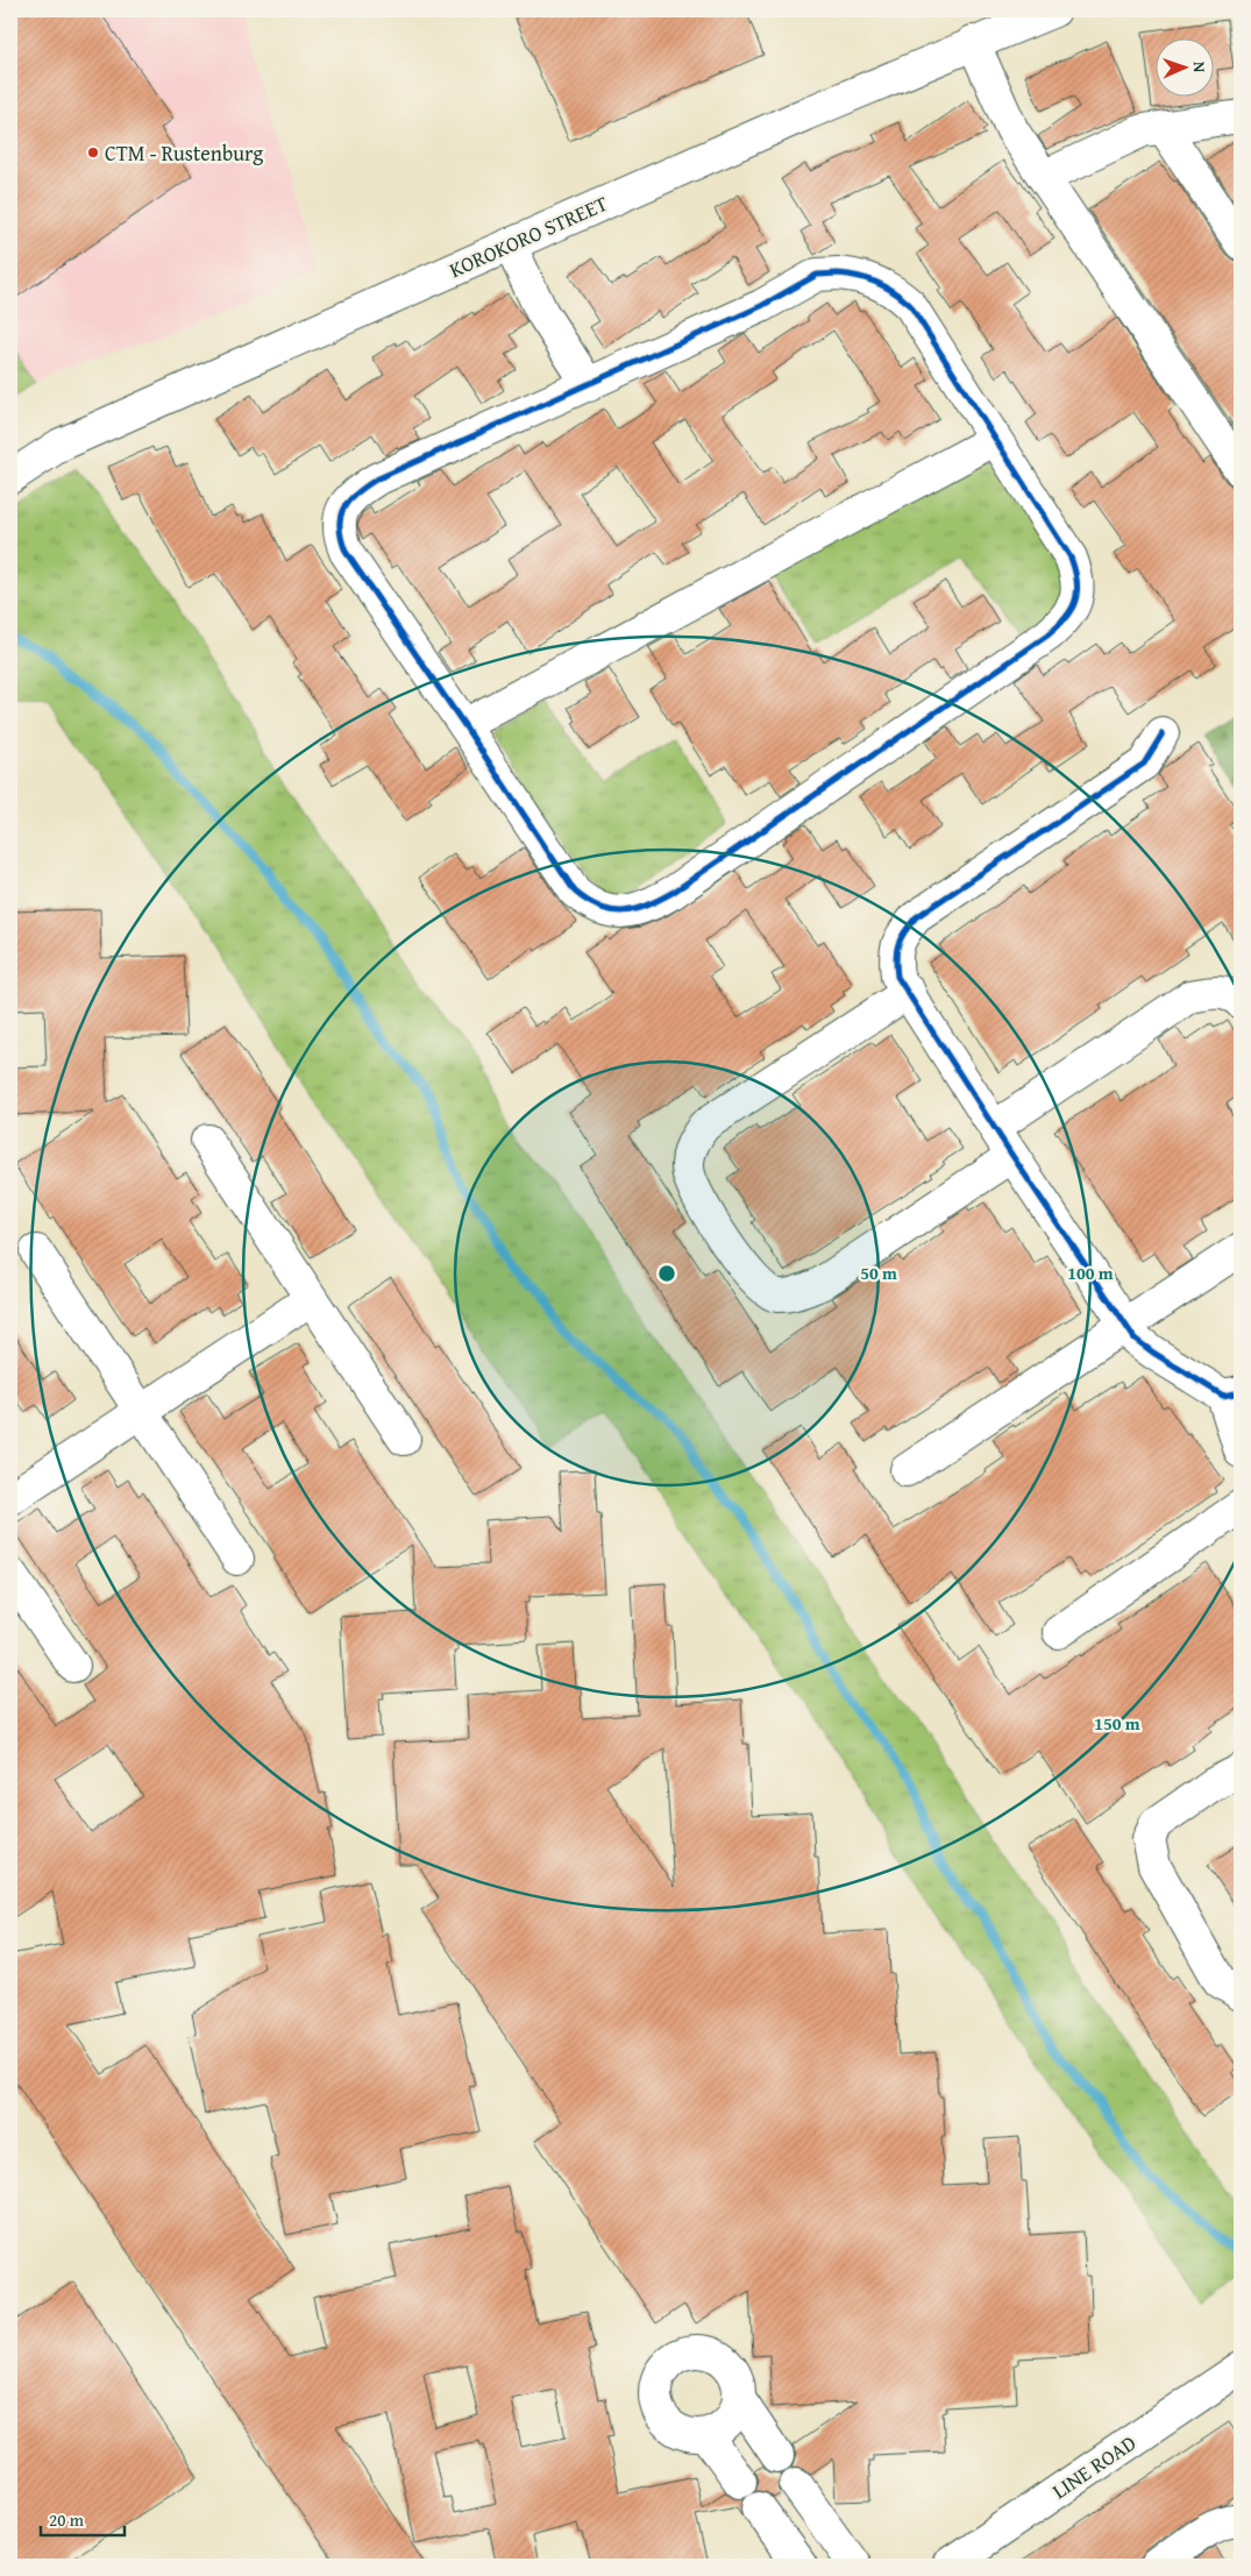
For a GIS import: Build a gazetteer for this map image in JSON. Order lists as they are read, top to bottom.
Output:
{
  "streets": {
    "street": ["KOROKORO STREET", "LINE ROAD"]
  },
  "places": ["CTM - Rustenburg"],
  "scale_bar": "20 m",
  "north": "right",
  "rings": ["50 m", "100 m", "150 m"]
}
